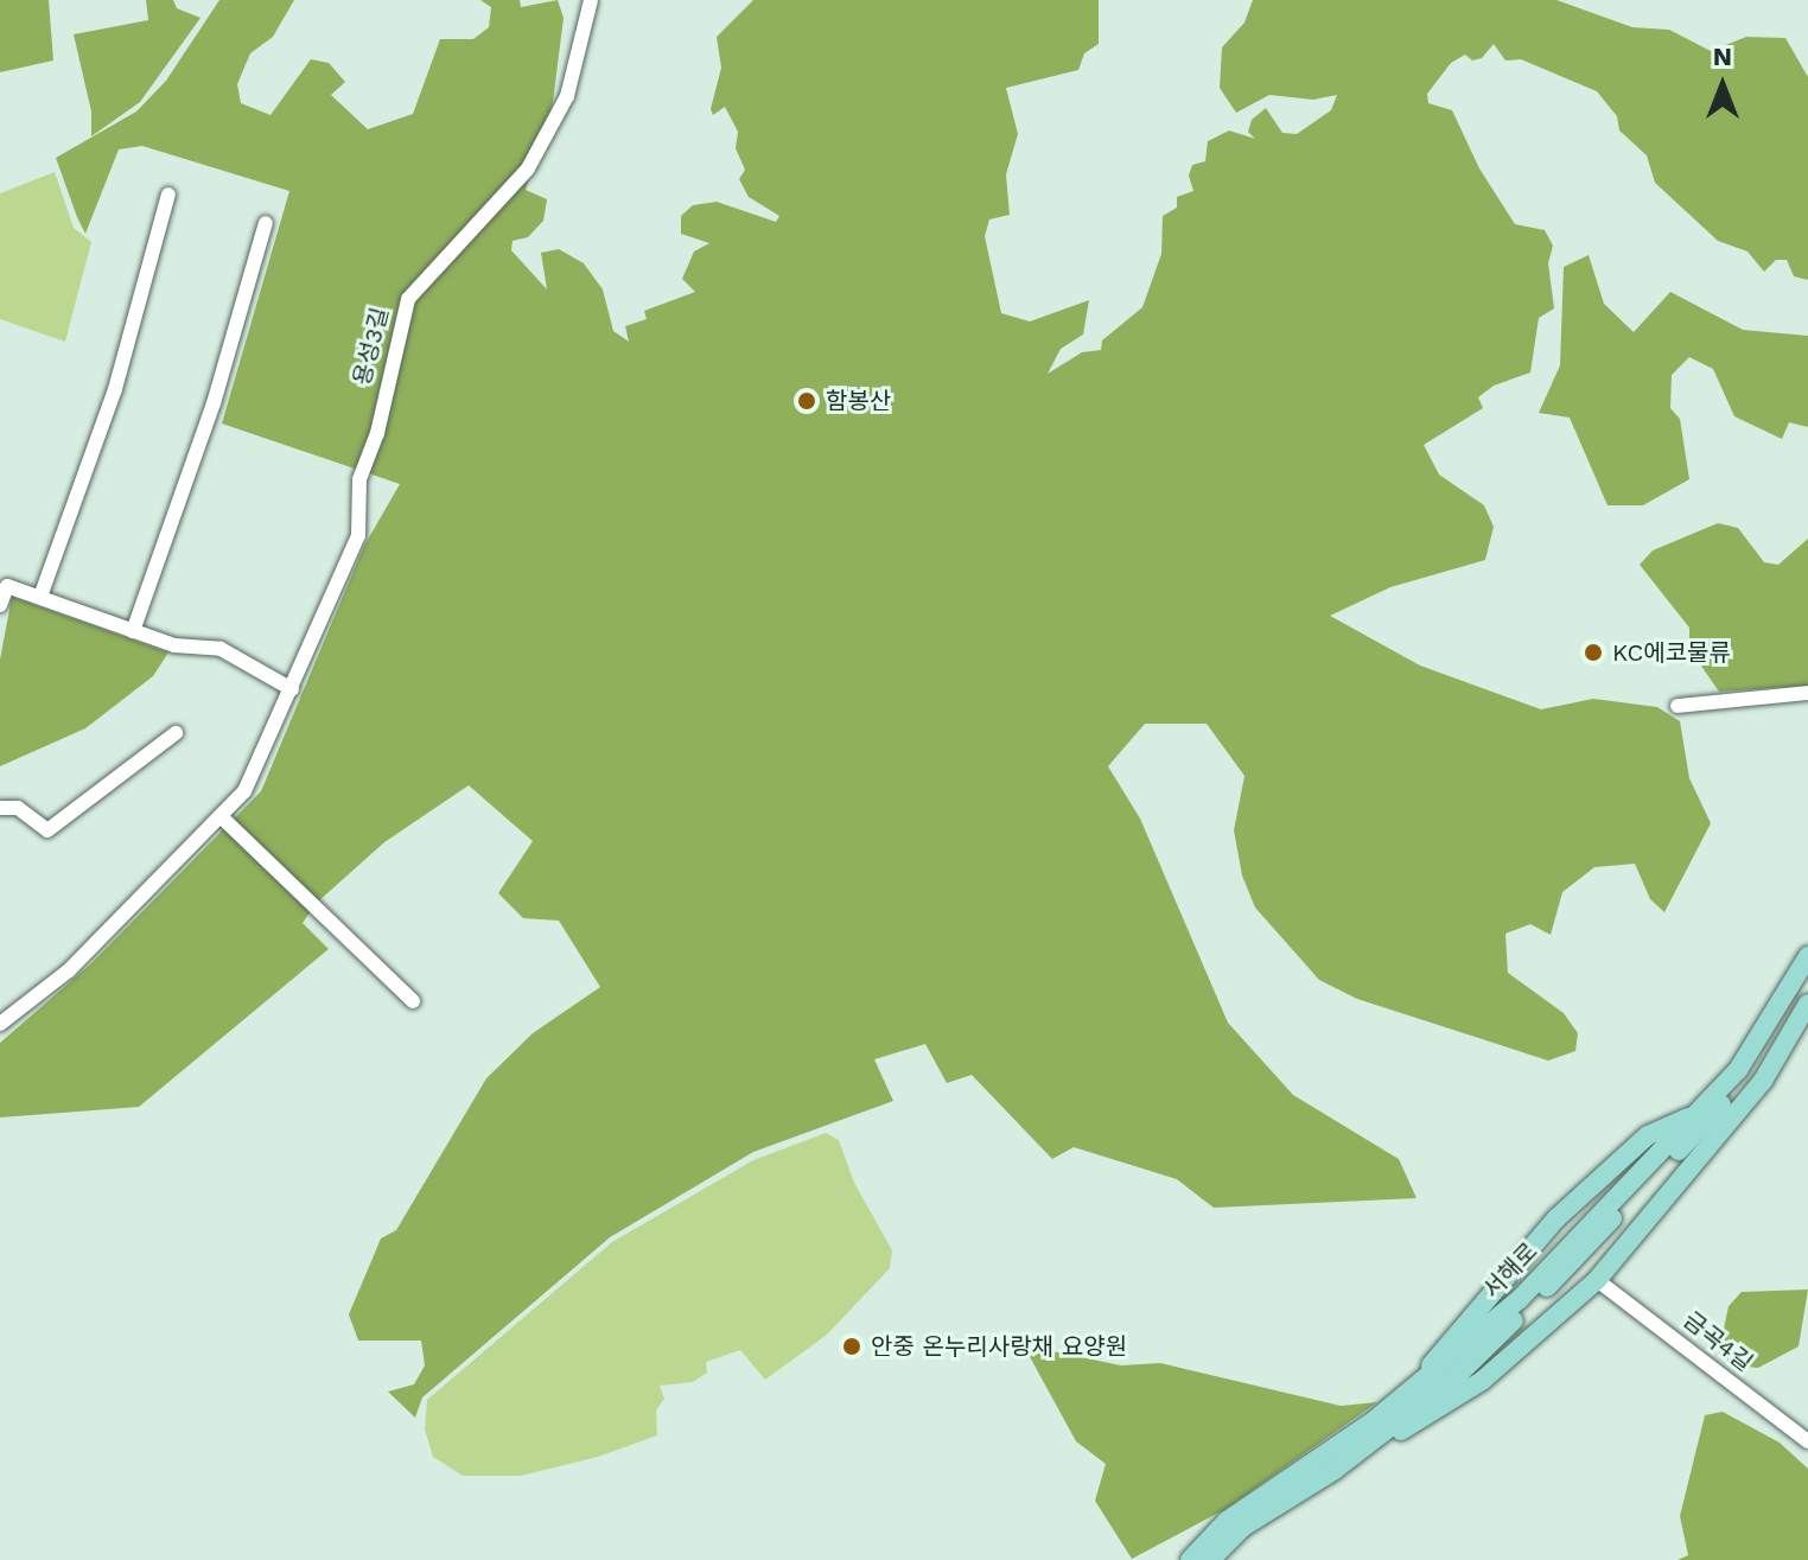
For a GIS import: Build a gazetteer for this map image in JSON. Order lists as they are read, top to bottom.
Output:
{
  "streets": {
    "main road": ["서해로"],
    "street": ["용성3길", "금곡4길"]
  },
  "places": ["함봉산", "KC에코물류", "안중 온누리사랑채 요양원"],
  "north": "top"
}
